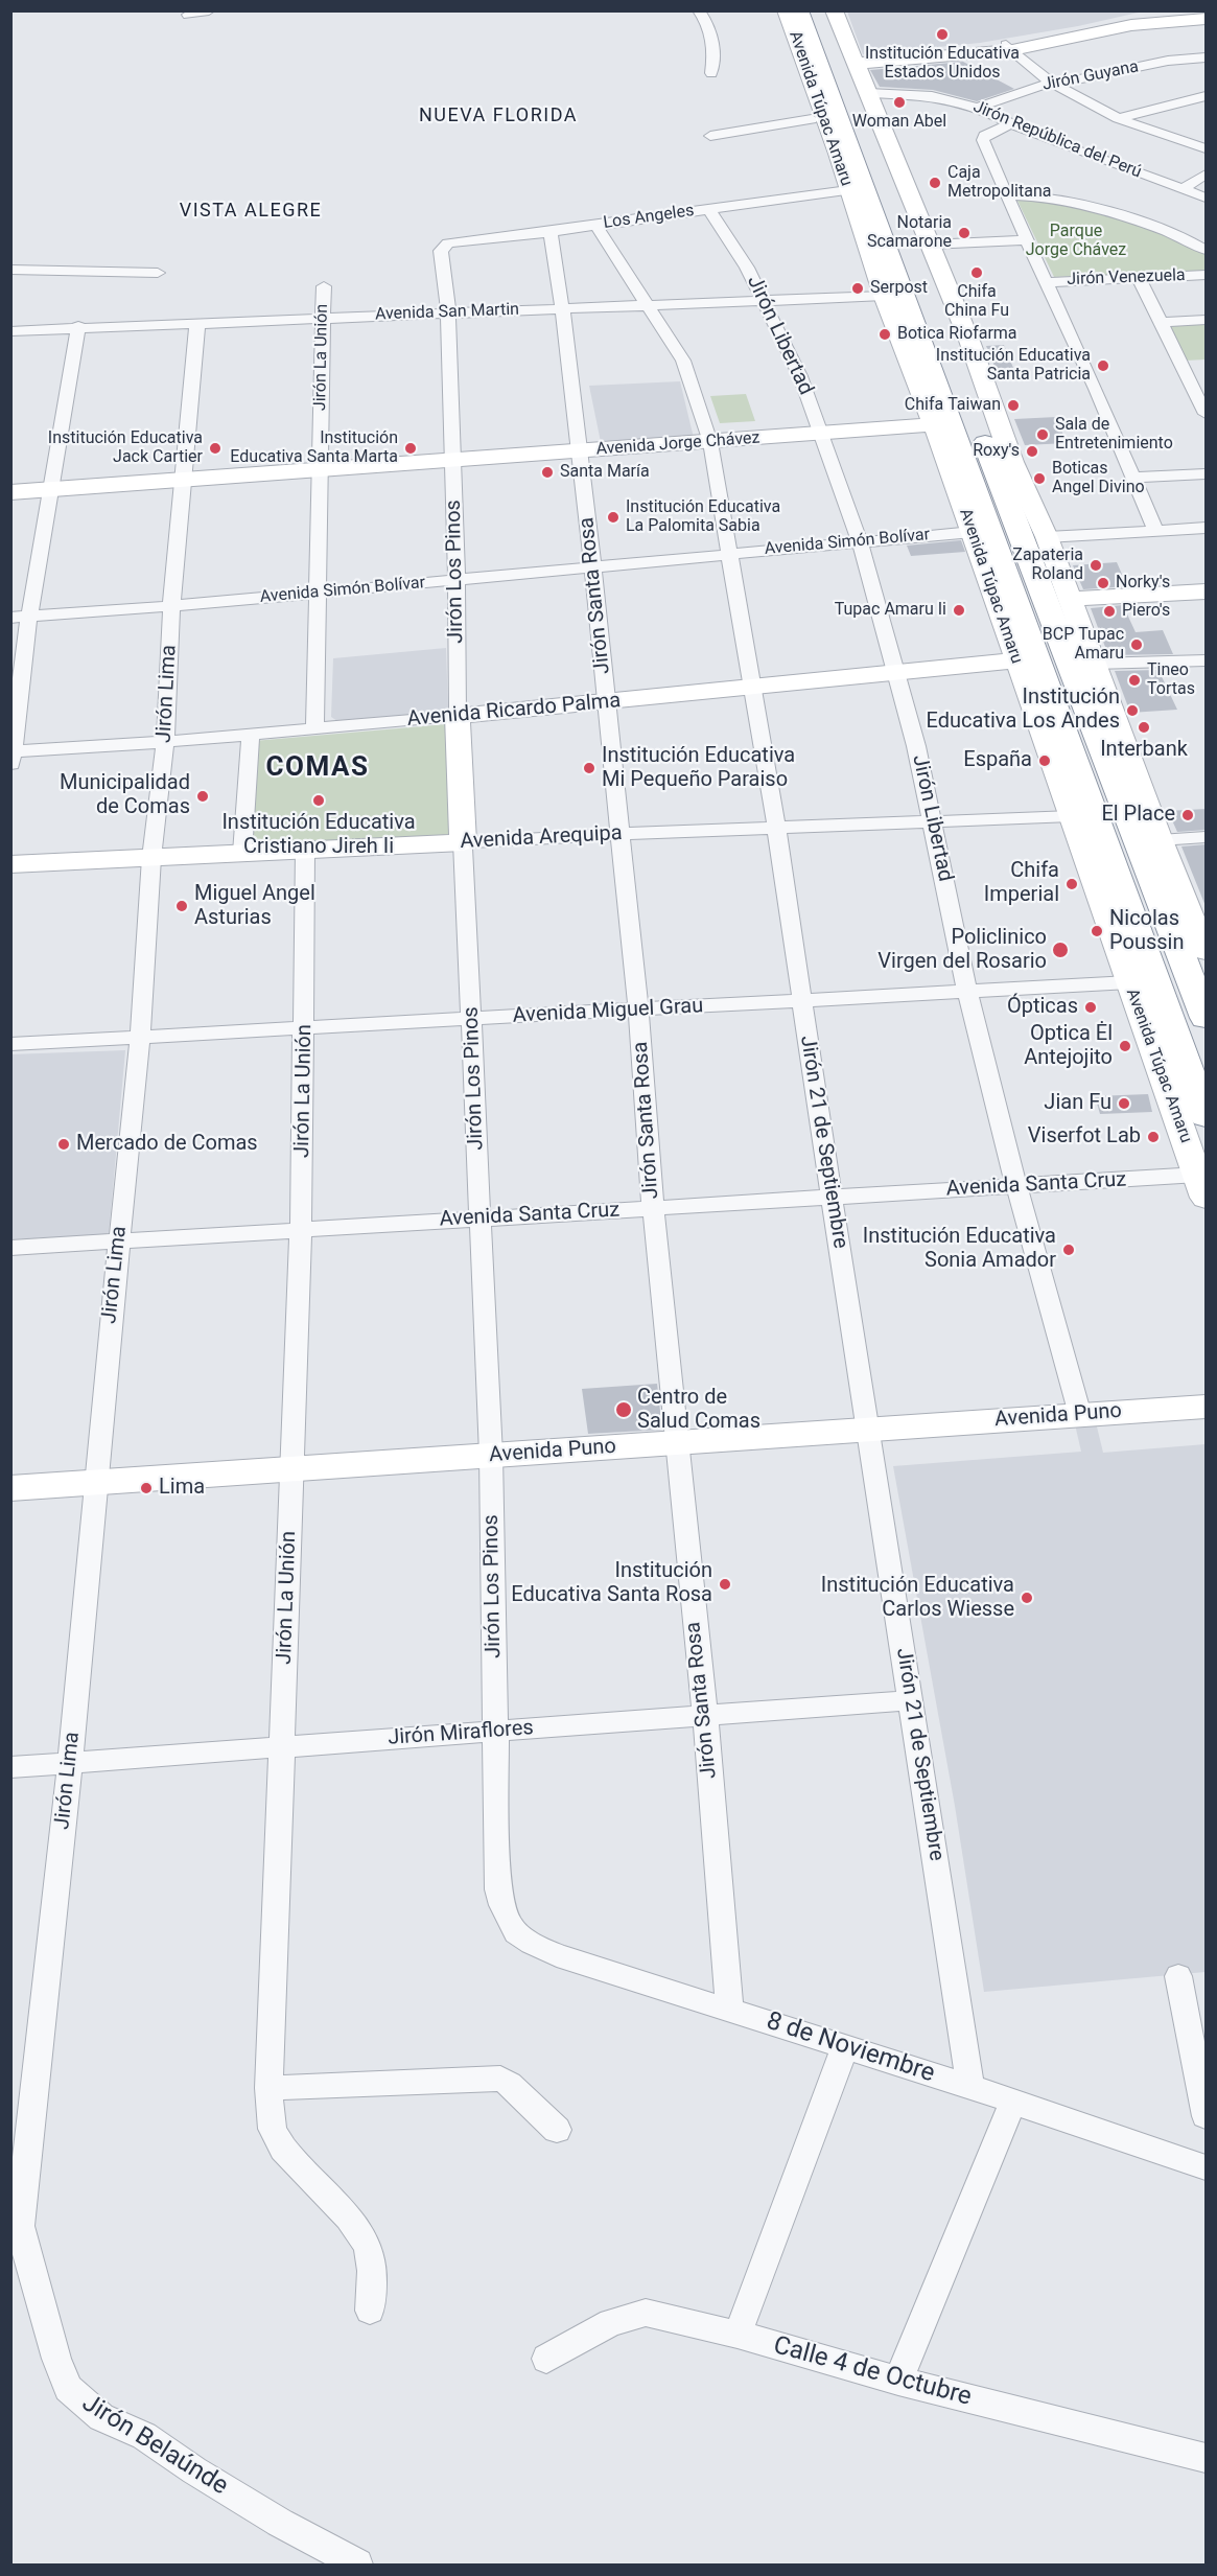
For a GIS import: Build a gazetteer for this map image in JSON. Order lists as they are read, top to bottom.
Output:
{
  "streets": {
    "highway": ["Avenida Túpac Amaru"],
    "main road": [
      "Avenida Jorge Chávez",
      "Jirón Los Pinos",
      "Avenida Ricardo Palma",
      "Avenida Arequipa",
      "Avenida Puno"
    ],
    "street": [
      "Jirón Guyana",
      "Jirón República del Perú",
      "Los Angeles",
      "Jirón Venezuela",
      "Avenida San Martin",
      "Jirón Libertad",
      "Jirón La Unión",
      "Avenida Simón Bolívar",
      "Jirón Santa Rosa",
      "Jirón Lima",
      "Avenida Miguel Grau",
      "Jirón 21 de Septiembre",
      "Avenida Santa Cruz",
      "Jirón Miraflores",
      "8 de Noviembre",
      "Calle 4 de Octubre",
      "Jirón Belaúnde"
    ]
  },
  "crossings": [
    ["Jirón Guyana", "Jirón República del Perú"],
    ["Avenida Túpac Amaru", "Los Angeles"],
    ["Avenida Túpac Amaru", "Avenida San Martin"],
    ["Avenida Túpac Amaru", "Avenida Jorge Chávez"],
    ["Avenida Túpac Amaru", "Avenida Simón Bolívar"],
    ["Avenida Túpac Amaru", "Avenida Ricardo Palma"],
    ["Avenida Túpac Amaru", "Avenida Arequipa"],
    ["Avenida Túpac Amaru", "Avenida Miguel Grau"],
    ["Avenida Túpac Amaru", "Avenida Santa Cruz"],
    ["Los Angeles", "Jirón Libertad"],
    ["Los Angeles", "Jirón Los Pinos"],
    ["Los Angeles", "Jirón Santa Rosa"],
    ["Los Angeles", "Jirón 21 de Septiembre"],
    ["Avenida San Martin", "Jirón Libertad"],
    ["Avenida San Martin", "Jirón La Unión"],
    ["Avenida San Martin", "Jirón Los Pinos"],
    ["Avenida San Martin", "Jirón Santa Rosa"],
    ["Avenida San Martin", "Jirón Lima"],
    ["Avenida San Martin", "Jirón 21 de Septiembre"],
    ["Jirón Libertad", "Avenida Jorge Chávez"],
    ["Jirón Libertad", "Avenida Simón Bolívar"],
    ["Jirón Libertad", "Avenida Ricardo Palma"],
    ["Jirón Libertad", "Avenida Arequipa"],
    ["Jirón Libertad", "Avenida Miguel Grau"],
    ["Jirón Libertad", "Avenida Santa Cruz"],
    ["Jirón Libertad", "Avenida Puno"],
    ["Jirón La Unión", "Avenida Jorge Chávez"],
    ["Jirón La Unión", "Avenida Simón Bolívar"],
    ["Jirón La Unión", "Avenida Ricardo Palma"],
    ["Jirón La Unión", "Avenida Arequipa"],
    ["Jirón La Unión", "Avenida Miguel Grau"],
    ["Jirón La Unión", "Avenida Santa Cruz"],
    ["Jirón La Unión", "Avenida Puno"],
    ["Jirón La Unión", "Jirón Miraflores"],
    ["Avenida Jorge Chávez", "Jirón Los Pinos"],
    ["Avenida Jorge Chávez", "Jirón Santa Rosa"],
    ["Avenida Jorge Chávez", "Jirón Lima"],
    ["Avenida Jorge Chávez", "Jirón 21 de Septiembre"],
    ["Avenida Simón Bolívar", "Jirón Los Pinos"],
    ["Avenida Simón Bolívar", "Jirón Santa Rosa"],
    ["Avenida Simón Bolívar", "Jirón Lima"],
    ["Avenida Simón Bolívar", "Jirón 21 de Septiembre"],
    ["Jirón Los Pinos", "Avenida Ricardo Palma"],
    ["Jirón Los Pinos", "Avenida Arequipa"],
    ["Jirón Los Pinos", "Avenida Miguel Grau"],
    ["Jirón Los Pinos", "Avenida Santa Cruz"],
    ["Jirón Los Pinos", "Avenida Puno"],
    ["Jirón Los Pinos", "Jirón Miraflores"],
    ["Jirón Los Pinos", "8 de Noviembre"],
    ["Jirón Santa Rosa", "Avenida Ricardo Palma"],
    ["Jirón Santa Rosa", "Avenida Arequipa"],
    ["Jirón Santa Rosa", "Avenida Miguel Grau"],
    ["Jirón Santa Rosa", "Avenida Santa Cruz"],
    ["Jirón Santa Rosa", "Avenida Puno"],
    ["Jirón Santa Rosa", "Jirón Miraflores"],
    ["Jirón Santa Rosa", "8 de Noviembre"],
    ["Jirón Lima", "Avenida Ricardo Palma"],
    ["Jirón Lima", "Avenida Arequipa"],
    ["Jirón Lima", "Avenida Miguel Grau"],
    ["Jirón Lima", "Avenida Santa Cruz"],
    ["Jirón Lima", "Avenida Puno"],
    ["Jirón Lima", "Jirón Miraflores"],
    ["Jirón Lima", "Jirón Belaúnde"],
    ["Avenida Ricardo Palma", "Jirón 21 de Septiembre"],
    ["Avenida Arequipa", "Jirón 21 de Septiembre"],
    ["Avenida Miguel Grau", "Jirón 21 de Septiembre"],
    ["Jirón 21 de Septiembre", "Avenida Santa Cruz"],
    ["Jirón 21 de Septiembre", "Avenida Puno"],
    ["Jirón 21 de Septiembre", "Jirón Miraflores"],
    ["Jirón 21 de Septiembre", "8 de Noviembre"]
  ],
  "districts": ["NUEVA FLORIDA", "VISTA ALEGRE", "COMAS"],
  "parks": ["Parque Jorge Chávez"],
  "places": [
    "Institución Educativa Estados Unidos",
    "Woman Abel",
    "Caja Metropolitana",
    "Notaria Scamarone",
    "Chifa China Fu",
    "Serpost",
    "Botica Riofarma",
    "Institución Educativa Santa Patricia",
    "Chifa Taiwan",
    "Sala de Entretenimiento",
    "Institución Educativa Jack Cartier",
    "Institución Educativa Santa Marta",
    "Roxy's",
    "Santa María",
    "Boticas Angel Divino",
    "Institución Educativa La Palomita Sabia",
    "Zapateria Roland",
    "Norky's",
    "Tupac Amaru Ii",
    "Piero's",
    "BCP Tupac Amaru",
    "Tineo Tortas",
    "Institución Educativa Los Andes",
    "Interbank",
    "España",
    "Institución Educativa Mi Pequeño Paraiso",
    "Municipalidad de Comas",
    "Institución Educativa Cristiano Jireh Ii",
    "El Place",
    "Chifa Imperial",
    "Miguel Angel Asturias",
    "Nicolas Poussin",
    "Policlinico Virgen del Rosario",
    "Ópticas",
    "Optica Ėl Antejojito",
    "Jian Fu",
    "Viserfot Lab",
    "Mercado de Comas",
    "Institución Educativa Sonia Amador",
    "Centro de Salud Comas",
    "Lima",
    "Institución Educativa Santa Rosa",
    "Institución Educativa Carlos Wiesse"
  ]
}
